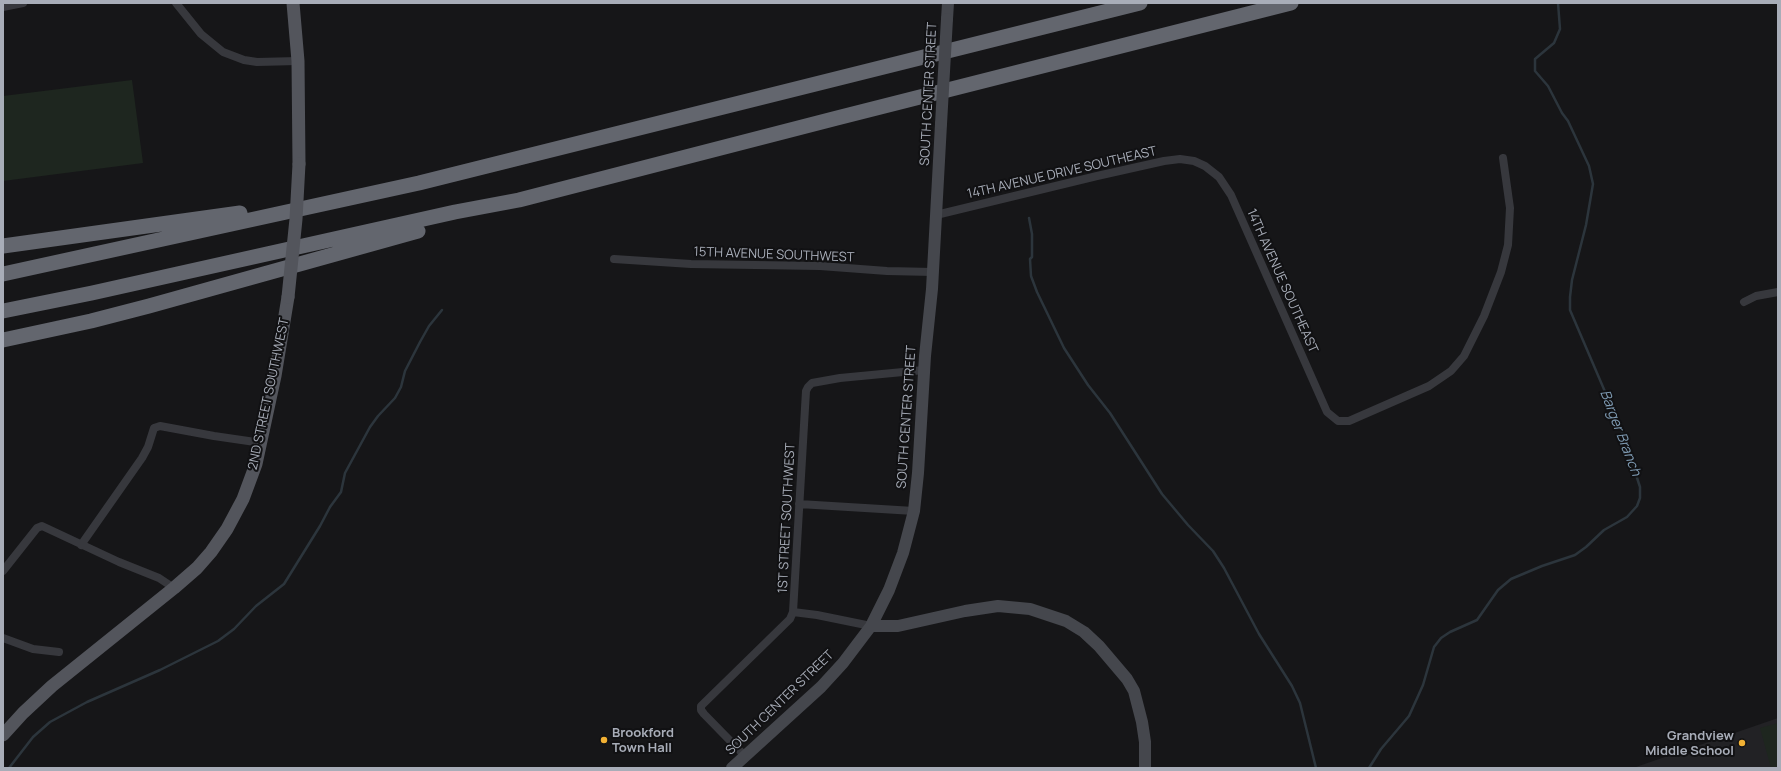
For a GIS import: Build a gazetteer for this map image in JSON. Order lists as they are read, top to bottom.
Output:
{
  "streets": {
    "main road": ["2ND STREET SOUTHWEST"],
    "street": [
      "SOUTH CENTER STREET",
      "14TH AVENUE DRIVE SOUTHEAST",
      "15TH AVENUE SOUTHWEST",
      "14TH AVENUE SOUTHEAST",
      "1ST STREET SOUTHWEST"
    ]
  },
  "crossings": [
    ["SOUTH CENTER STREET", "14TH AVENUE DRIVE SOUTHEAST"],
    ["SOUTH CENTER STREET", "15TH AVENUE SOUTHWEST"],
    ["SOUTH CENTER STREET", "1ST STREET SOUTHWEST"],
    ["14TH AVENUE DRIVE SOUTHEAST", "14TH AVENUE SOUTHEAST"]
  ],
  "water": ["Barger Branch"],
  "places": ["Brookford Town Hall", "Grandview Middle School"]
}
